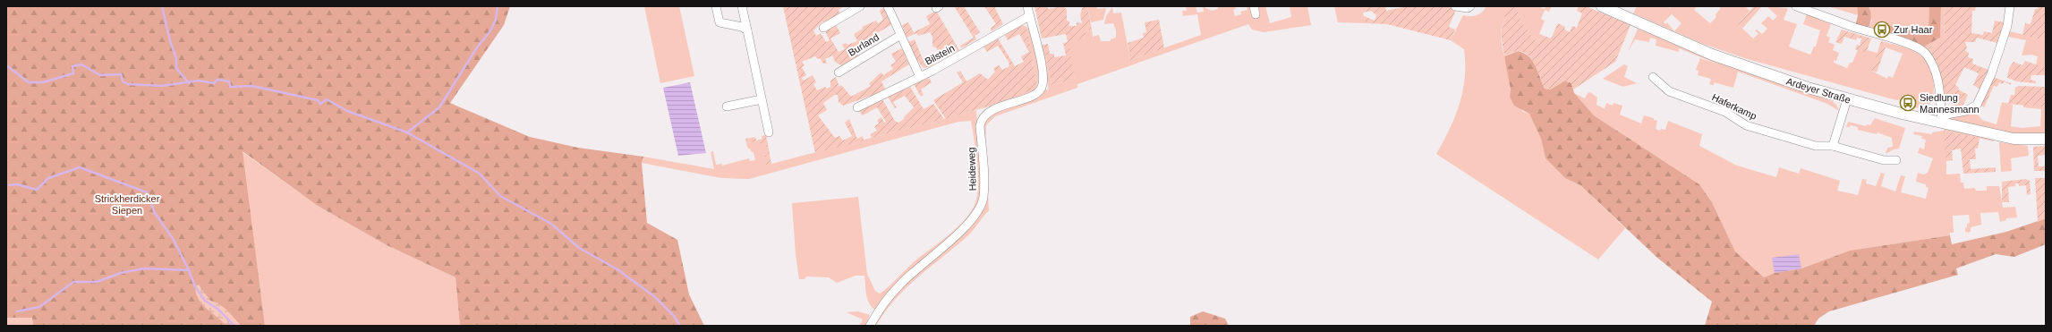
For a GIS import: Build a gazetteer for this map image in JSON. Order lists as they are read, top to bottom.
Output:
{
  "streets": {
    "main road": ["Ardeyer Straße"],
    "street": [
      "Burland",
      "Bilstein",
      "Haferkamp",
      "Heideweg"
    ]
  },
  "crossings": [
    ["Bilstein", "Heideweg"]
  ],
  "parks": ["Strickherdicker Siepen"],
  "places": {
    "bus stop": ["Zur Haar", "Siedlung Mannesmann"]
  }
}
